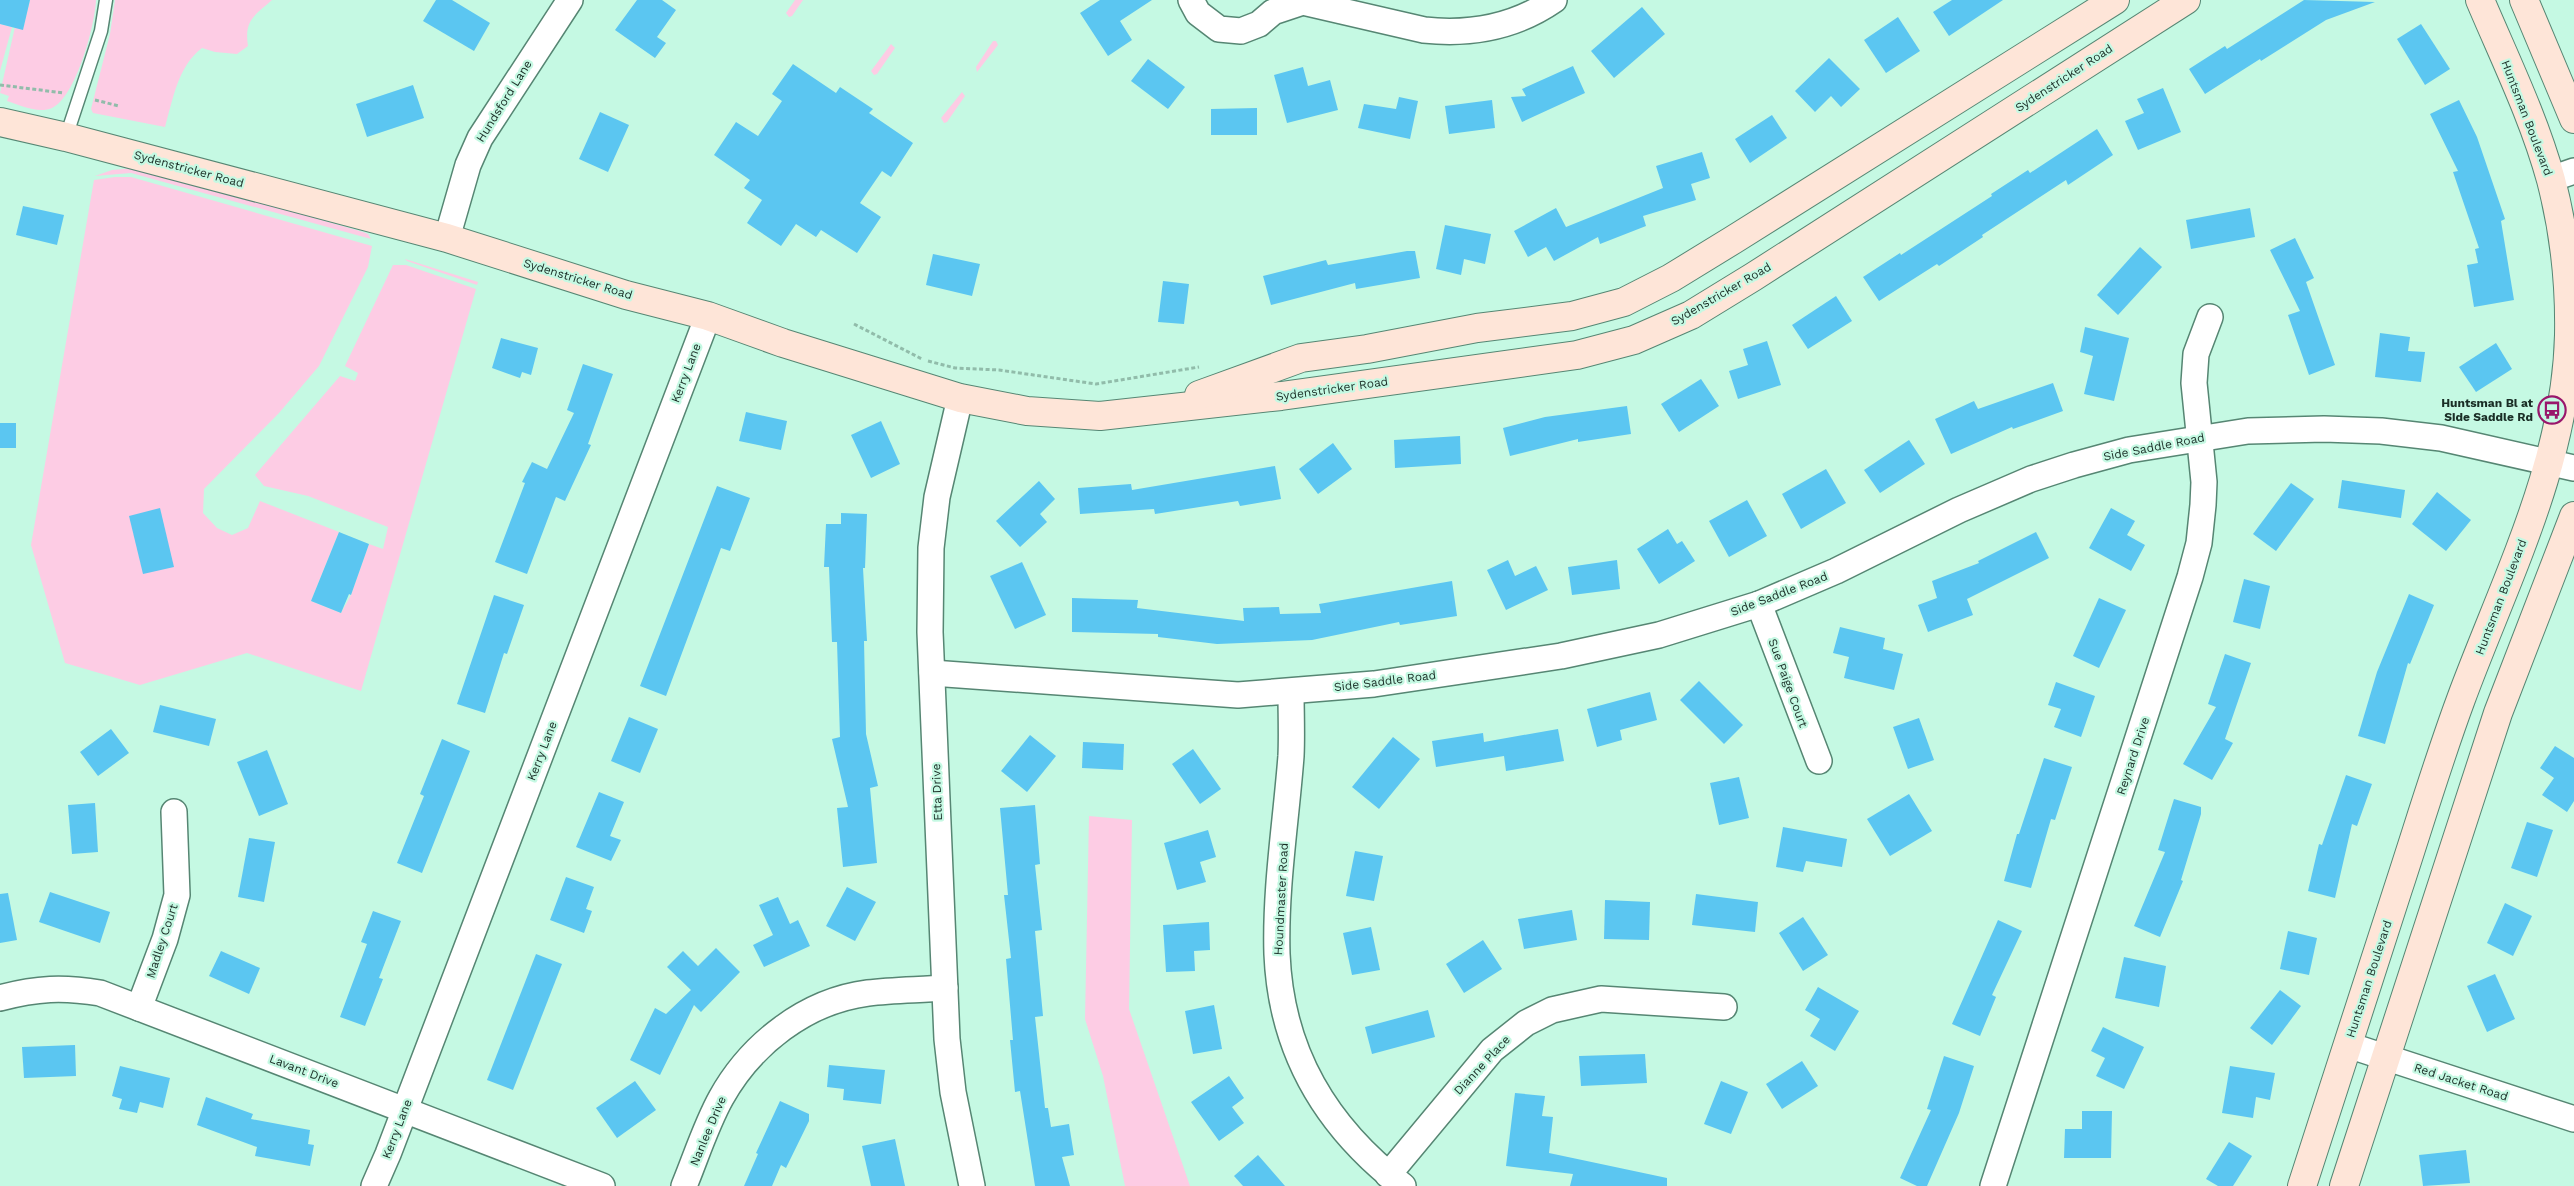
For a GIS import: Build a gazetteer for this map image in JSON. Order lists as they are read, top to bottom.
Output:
{
  "streets": {
    "main road": ["Sydenstricker Road", "Huntsman Boulevard"],
    "street": [
      "Hundsford Lane",
      "Kerry Lane",
      "Side Saddle Road",
      "Sue Paige Court",
      "Reynard Drive",
      "Etta Drive",
      "Houndmaster Road",
      "Madley Court",
      "Dianne Place",
      "Lavant Drive",
      "Red Jacket Road",
      "Nanlee Drive"
    ]
  },
  "crossings": [
    ["Sydenstricker Road", "Hundsford Lane"],
    ["Sydenstricker Road", "Kerry Lane"],
    ["Sydenstricker Road", "Etta Drive"],
    ["Huntsman Boulevard", "Side Saddle Road"],
    ["Huntsman Boulevard", "Red Jacket Road"],
    ["Kerry Lane", "Lavant Drive"],
    ["Side Saddle Road", "Sue Paige Court"],
    ["Side Saddle Road", "Reynard Drive"],
    ["Side Saddle Road", "Etta Drive"],
    ["Side Saddle Road", "Houndmaster Road"],
    ["Etta Drive", "Nanlee Drive"],
    ["Houndmaster Road", "Dianne Place"],
    ["Madley Court", "Lavant Drive"]
  ],
  "places": {
    "bus stop": ["Huntsman Bl at Side Saddle Rd"]
  }
}
